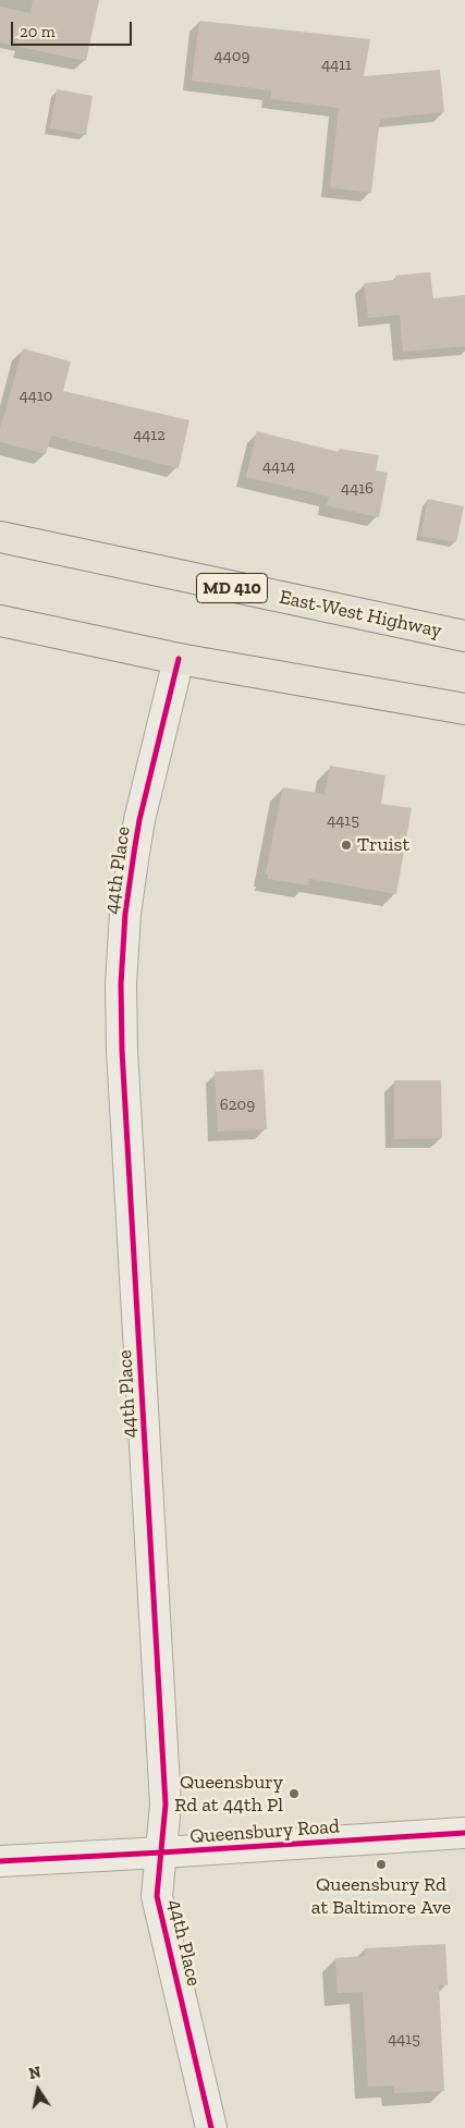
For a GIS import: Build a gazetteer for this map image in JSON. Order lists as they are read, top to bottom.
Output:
{
  "streets": {
    "main road": ["MD 410", "East-West Highway"],
    "street": ["44th Place", "Queensbury Road"]
  },
  "crossings": [
    ["44th Place", "Queensbury Road"]
  ],
  "places": ["Truist", "Queensbury Rd at 44th Pl", "Queensbury Rd at Baltimore Ave"],
  "house_numbers": [
    "4409",
    "4411",
    "4410",
    "4412",
    "4414",
    "4416",
    "4415",
    "6209",
    "4415"
  ],
  "scale_bar": "20 m",
  "north": "top"
}
